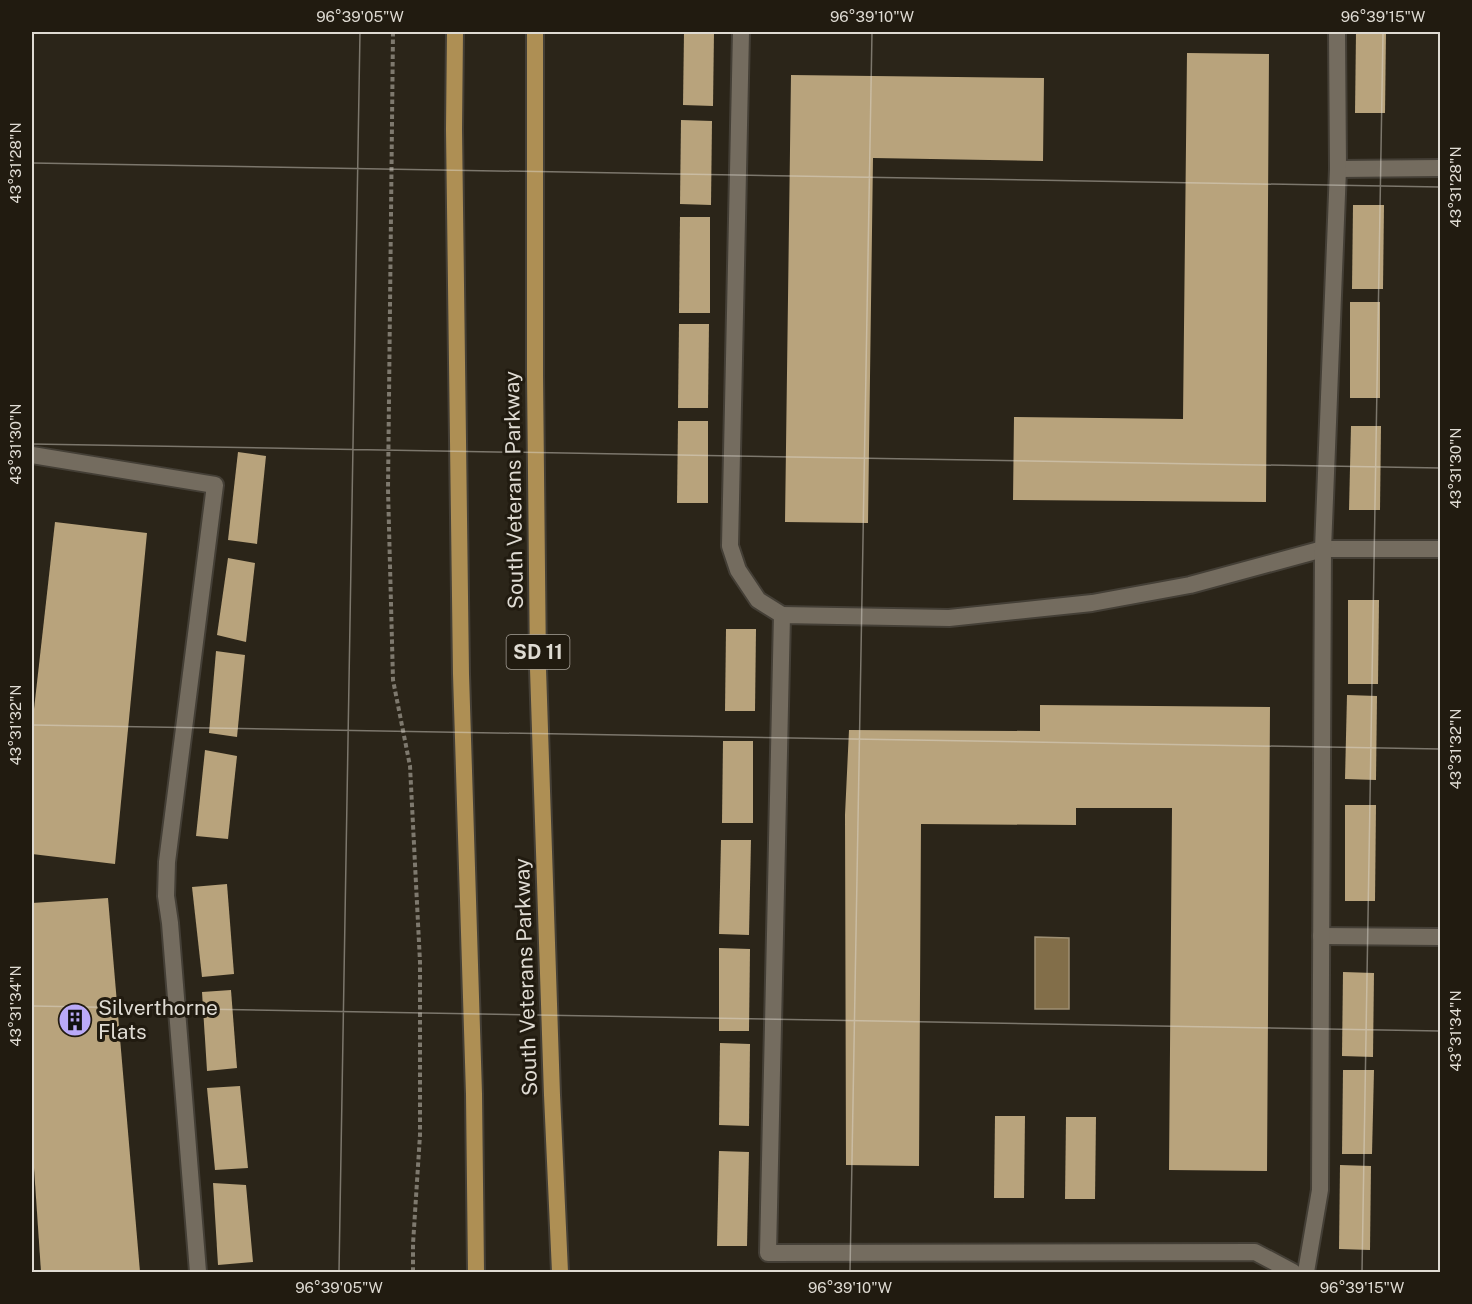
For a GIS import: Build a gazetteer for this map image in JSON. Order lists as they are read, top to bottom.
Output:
{
  "streets": {
    "highway": ["South Veterans Parkway", "SD 11"]
  },
  "places": {
    "building": ["Silverthorne Flats"]
  },
  "coordinates": [
    "96°39'05\"W",
    "96°39'10\"W",
    "96°39'15\"W",
    "43°31'28\"N",
    "43°31'30\"N",
    "43°31'32\"N",
    "43°31'34\"N"
  ]
}
